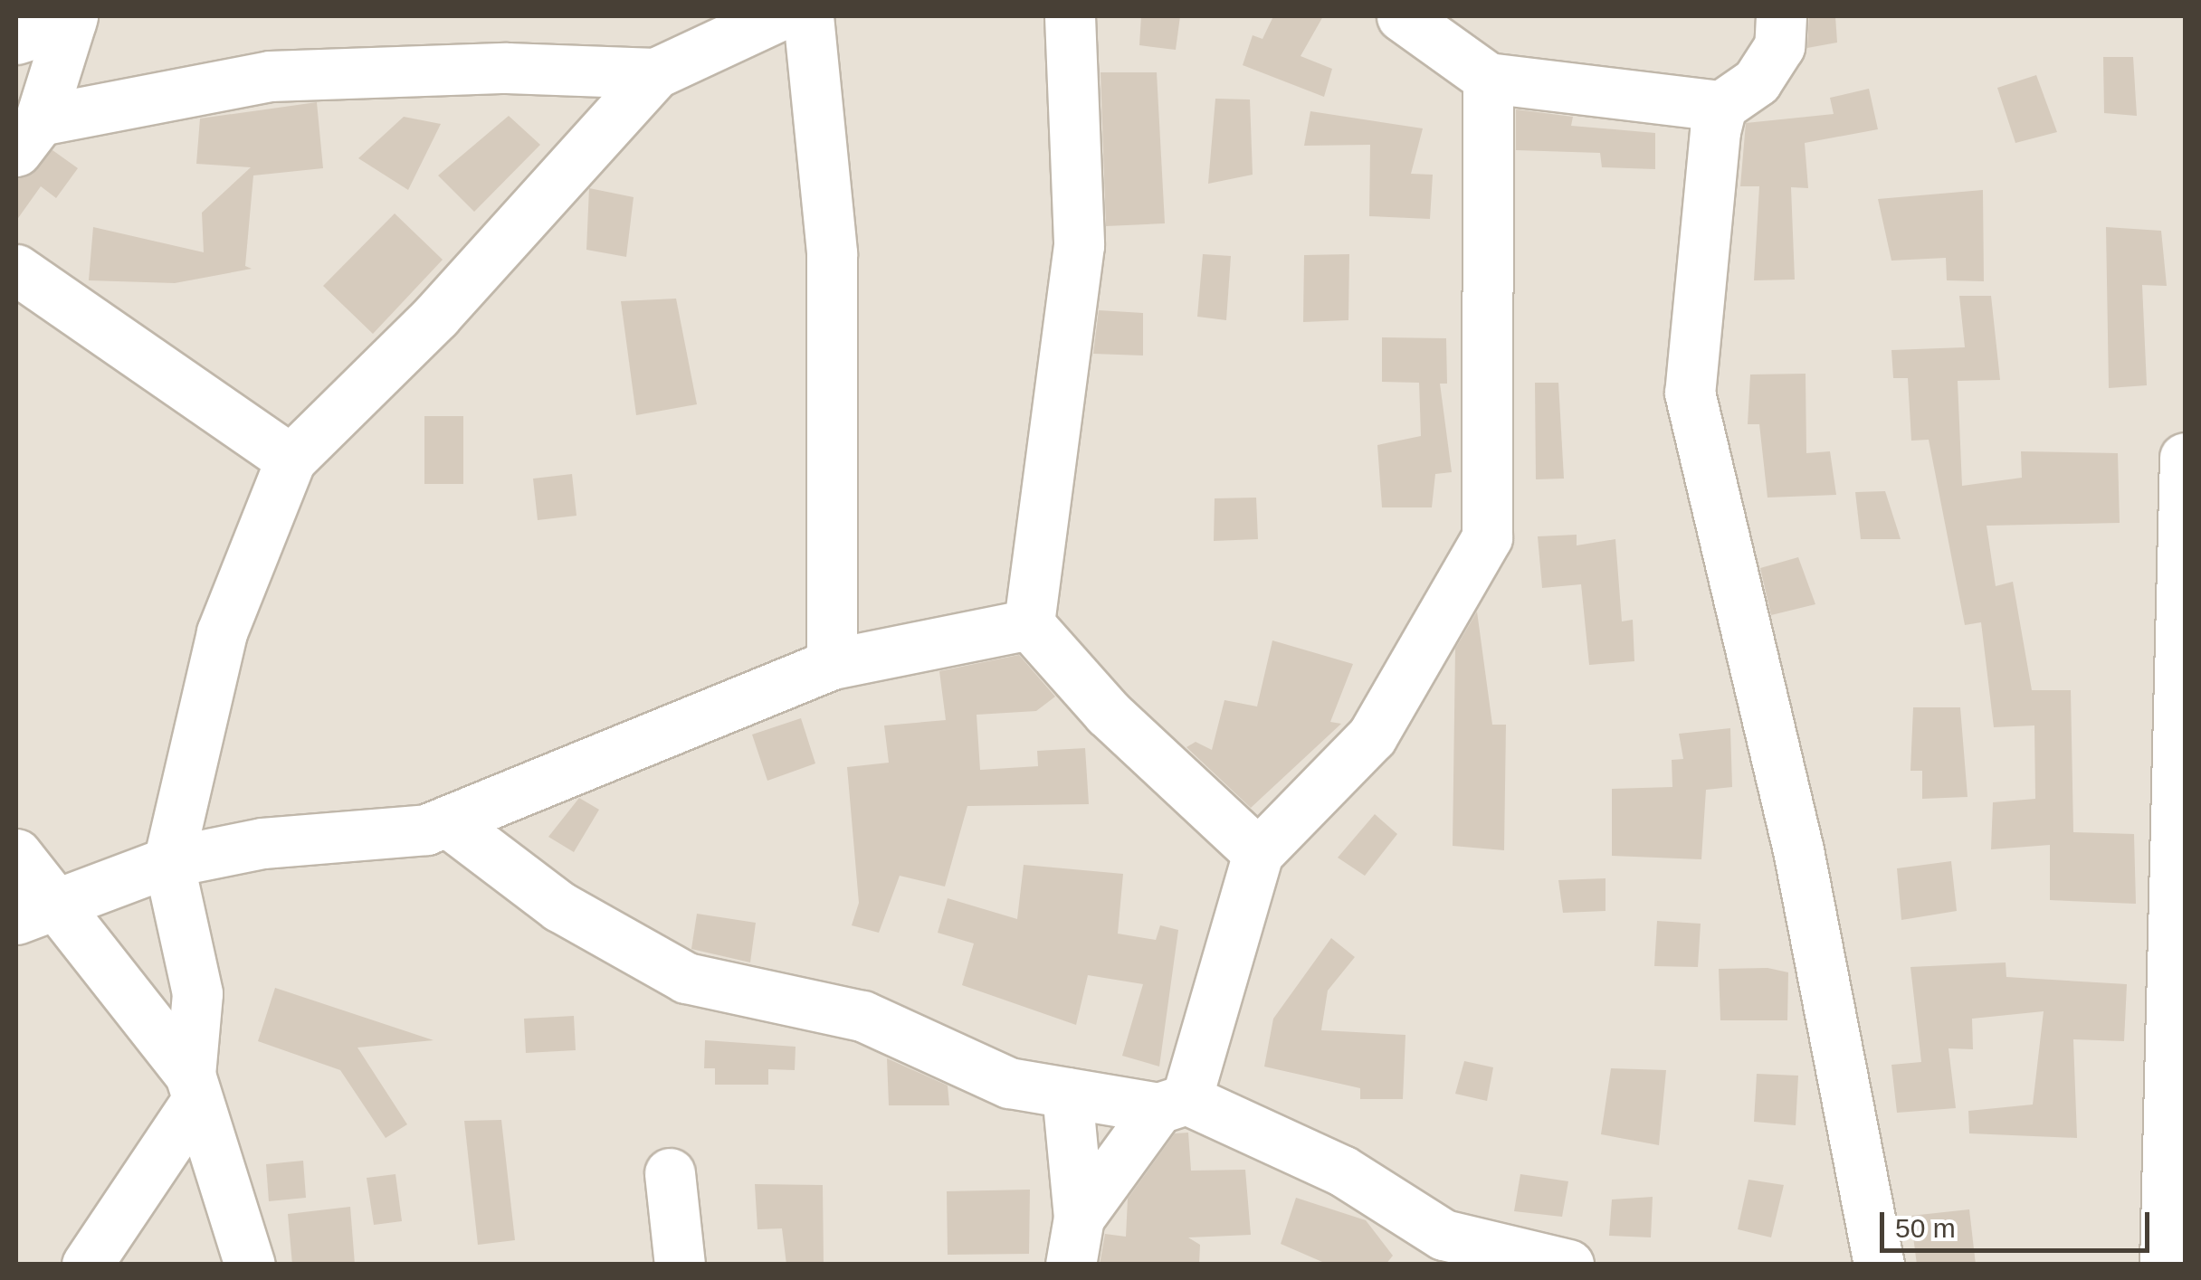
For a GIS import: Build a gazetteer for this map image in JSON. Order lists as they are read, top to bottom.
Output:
{
  "scale_bar": "50 m"
}
